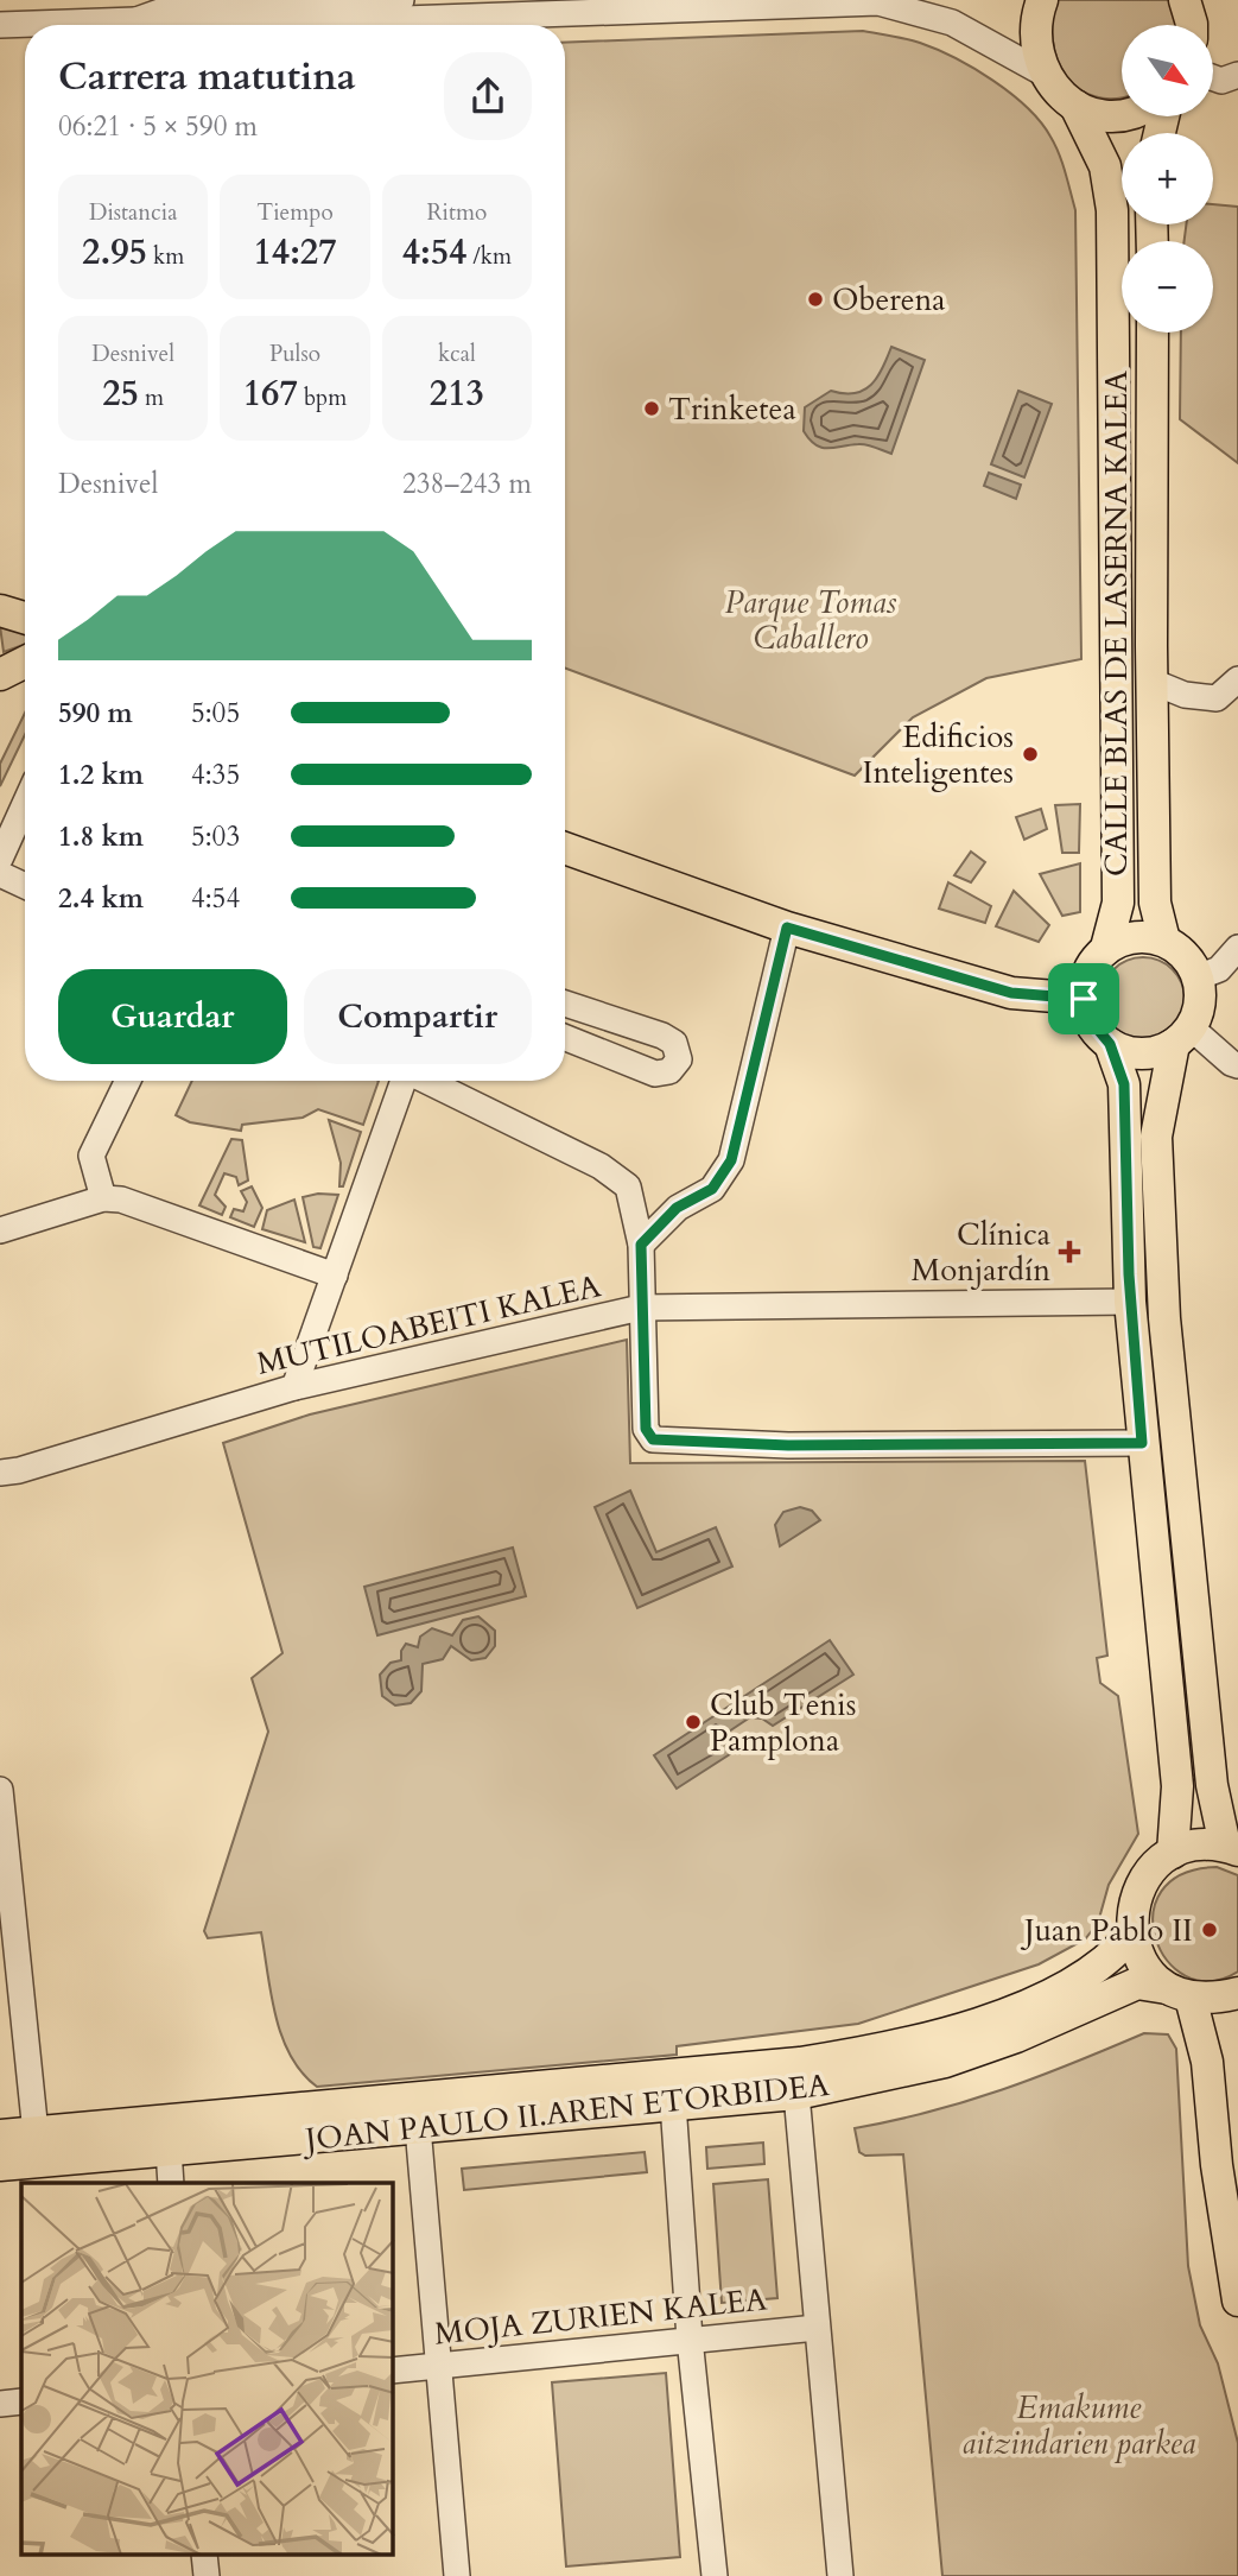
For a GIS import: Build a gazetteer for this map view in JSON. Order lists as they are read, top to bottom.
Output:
{
  "streets": {
    "main road": ["CALLE BLAS DE LASERNA KALEA", "JOAN PAULO II.AREN ETORBIDEA"],
    "street": ["MUTILOABEITI KALEA", "MOJA ZURIEN KALEA"]
  },
  "parks": ["Parque Tomas Caballero", "Emakume aitzindarien parkea"],
  "places": {
    "other": [
      "Oberena",
      "Trinketea",
      "Edificios Inteligentes",
      "Club Tenis Pamplona",
      "Juan Pablo II"
    ],
    "health": ["Clínica Monjardín"]
  },
  "north": "bottom right",
  "page": {
    "map_buttons": ["+", "−"],
    "heading": ["Carrera matutina", "06:21 · 5 × 590 m"],
    "stats": [
      ["Distancia", "2.95 km"],
      ["Tiempo", "14:27"],
      ["Ritmo", "4:54 /km"],
      ["Desnivel", "25 m"],
      ["Pulso", "167 bpm"],
      ["kcal", "213"]
    ],
    "chart": ["Desnivel", "238–243 m"],
    "list": [
      {
        "name": "590 m",
        "note": "5:05"
      },
      {
        "name": "1.2 km",
        "note": "4:35"
      },
      {
        "name": "1.8 km",
        "note": "5:03"
      },
      {
        "name": "2.4 km",
        "note": "4:54"
      }
    ],
    "buttons": ["Guardar", "Compartir"]
  }
}
